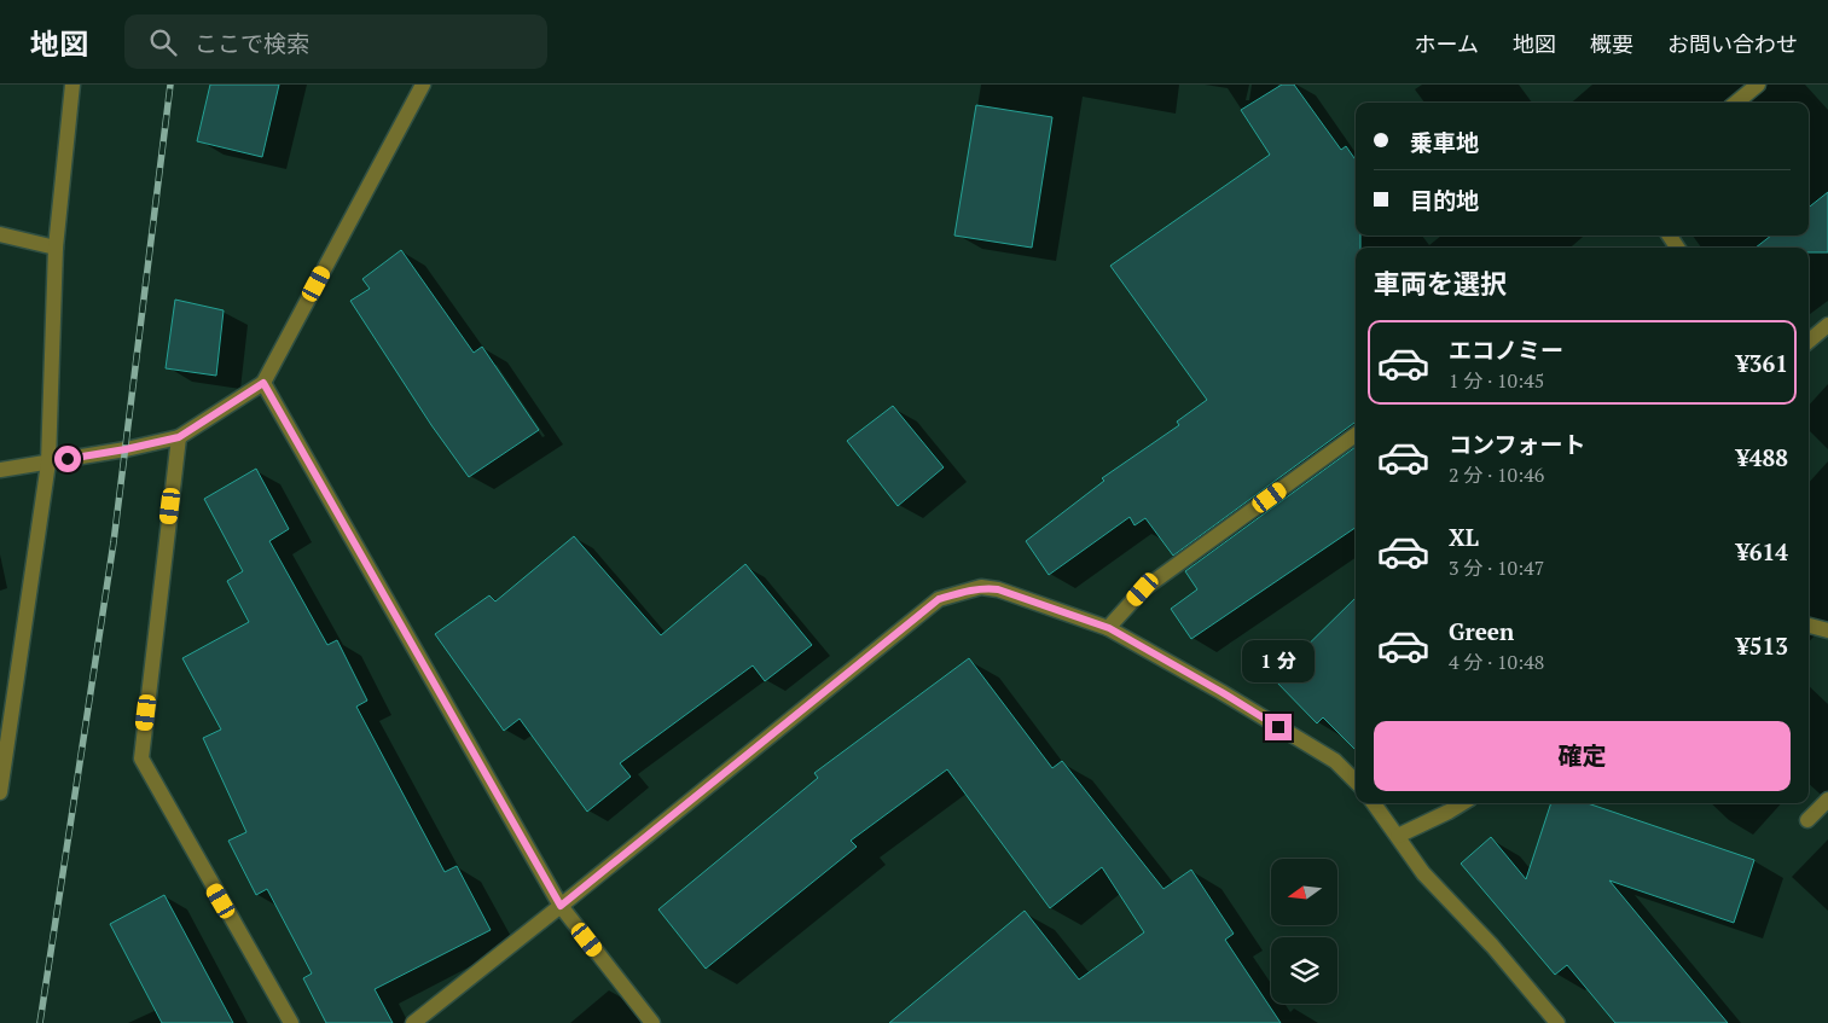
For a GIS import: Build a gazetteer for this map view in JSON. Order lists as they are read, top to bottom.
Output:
{
  "north": "left",
  "page": {
    "header": "地図",
    "search": "ここで検索",
    "nav": [
      "ホーム",
      "地図",
      "概要",
      "お問い合わせ"
    ],
    "banner": ["乗車地", "目的地"],
    "heading": "車両を選択",
    "list": [
      {
        "name": "エコノミー",
        "note": "1 分 · 10:45",
        "value": "¥361"
      },
      {
        "name": "コンフォート",
        "note": "2 分 · 10:46",
        "value": "¥488"
      },
      {
        "name": "XL",
        "note": "3 分 · 10:47",
        "value": "¥614"
      },
      {
        "name": "Green",
        "note": "4 分 · 10:48",
        "value": "¥513"
      }
    ],
    "bubble": "1 分",
    "buttons": "確定"
  }
}
